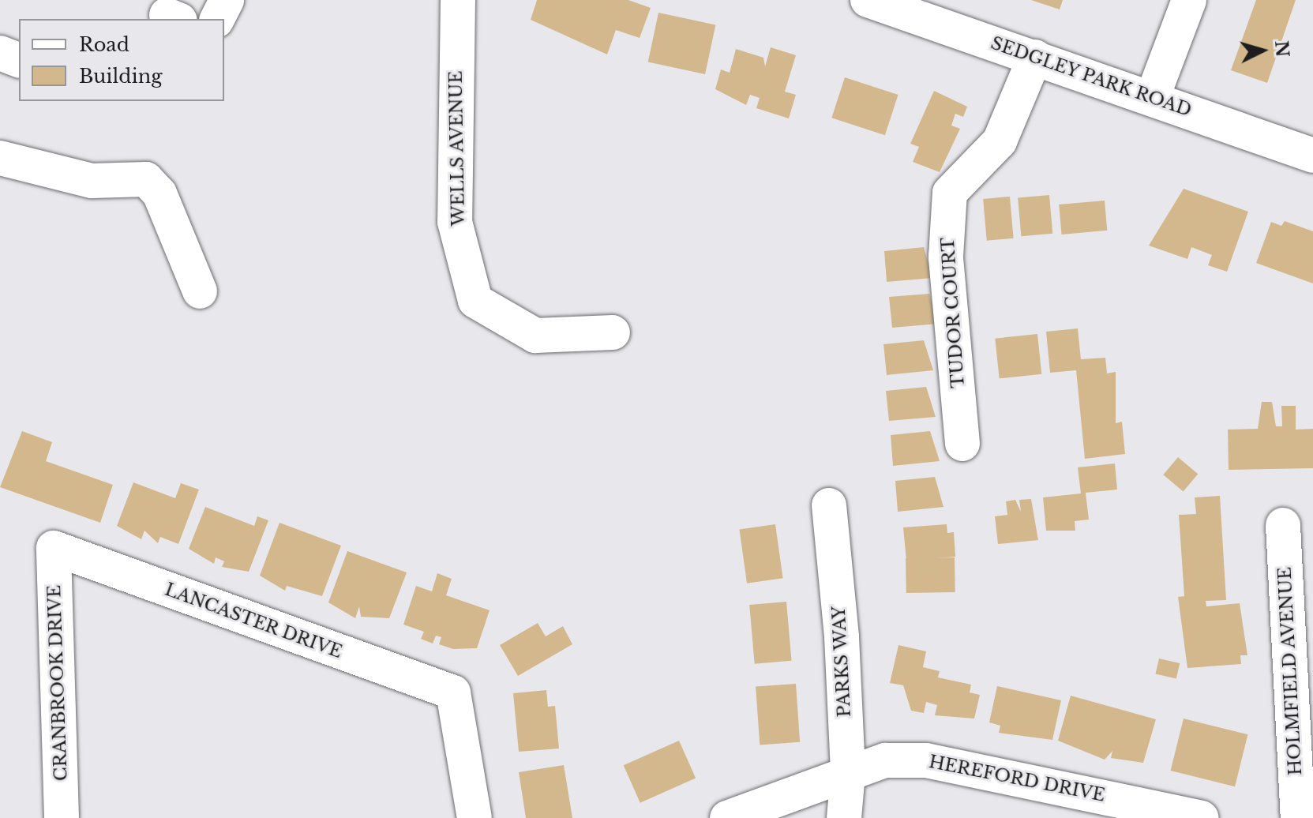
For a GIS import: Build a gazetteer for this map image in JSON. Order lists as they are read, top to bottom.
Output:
{
  "streets": {
    "street": [
      "SEDGLEY PARK ROAD",
      "WELLS AVENUE",
      "TUDOR COURT",
      "LANCASTER DRIVE",
      "PARKS WAY",
      "HOLMFIELD AVENUE",
      "CRANBROOK DRIVE",
      "HEREFORD DRIVE"
    ]
  },
  "crossings": [
    ["SEDGLEY PARK ROAD", "TUDOR COURT"],
    ["LANCASTER DRIVE", "CRANBROOK DRIVE"],
    ["PARKS WAY", "HEREFORD DRIVE"]
  ],
  "legend": ["Road", "Building"],
  "north": "right"
}
